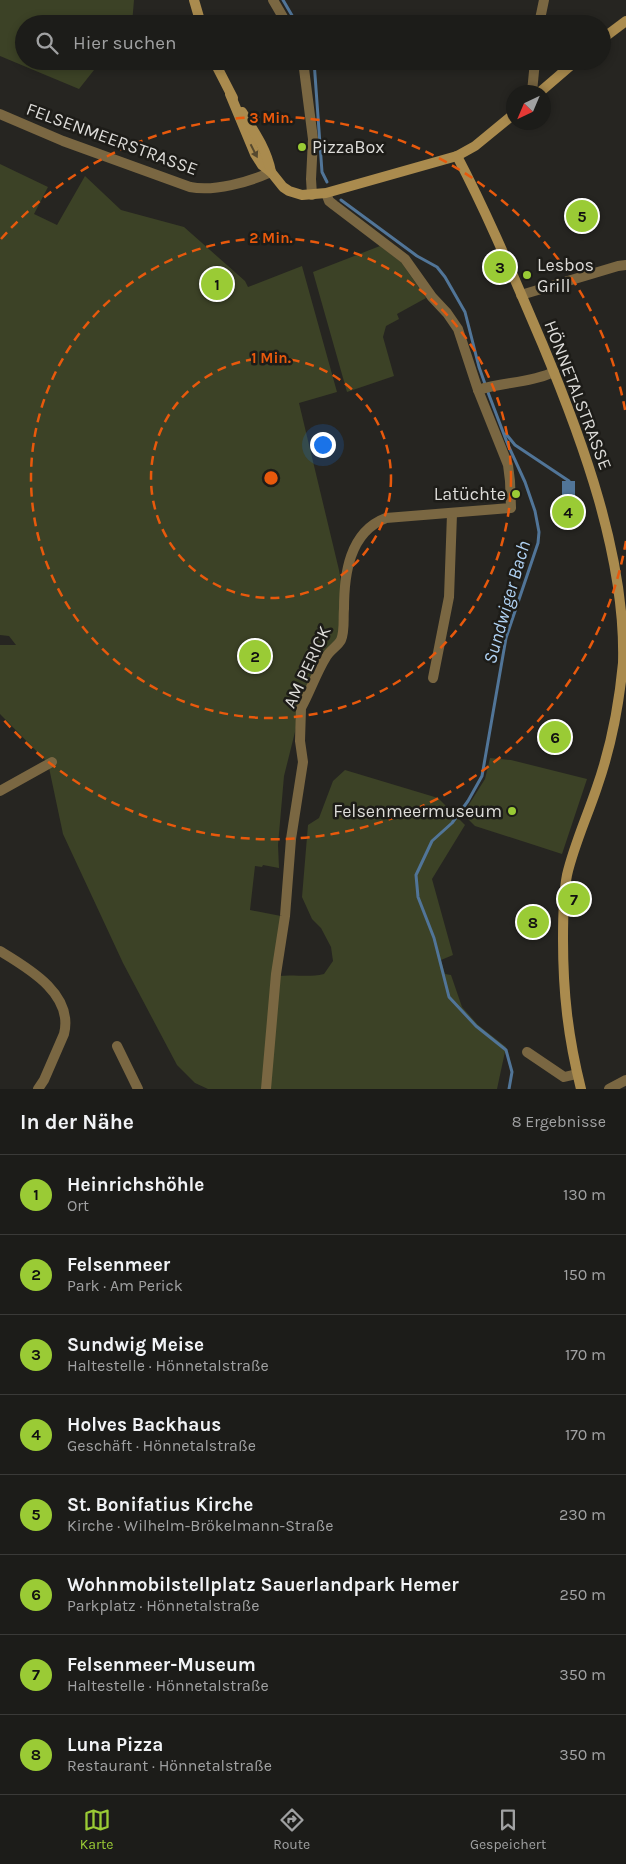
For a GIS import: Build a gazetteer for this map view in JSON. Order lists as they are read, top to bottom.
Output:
{
  "streets": {
    "main road": ["HÖNNETALSTRASSE"],
    "street": ["FELSENMEERSTRASSE", "AM PERICK"]
  },
  "water": ["Sundwiger Bach"],
  "places": [
    "PizzaBox",
    "Lesbos Grill",
    "Latüchte",
    "Felsenmeermuseum"
  ],
  "north": "bottom left",
  "page": {
    "search": "Hier suchen",
    "pins": [
      "5",
      "3",
      "1",
      "4",
      "2",
      "6",
      "7",
      "8"
    ],
    "heading": ["In der Nähe", "8 Ergebnisse"],
    "list": [
      {
        "mark": "1",
        "name": "Heinrichshöhle",
        "note": "Ort",
        "value": "130 m"
      },
      {
        "mark": "2",
        "name": "Felsenmeer",
        "note": "Park · Am Perick",
        "value": "150 m"
      },
      {
        "mark": "3",
        "name": "Sundwig Meise",
        "note": "Haltestelle · Hönnetalstraße",
        "value": "170 m"
      },
      {
        "mark": "4",
        "name": "Holves Backhaus",
        "note": "Geschäft · Hönnetalstraße",
        "value": "170 m"
      },
      {
        "mark": "5",
        "name": "St. Bonifatius Kirche",
        "note": "Kirche · Wilhelm-Brökelmann-Straße",
        "value": "230 m"
      },
      {
        "mark": "6",
        "name": "Wohnmobilstellplatz Sauerlandpark Hemer",
        "note": "Parkplatz · Hönnetalstraße",
        "value": "250 m"
      },
      {
        "mark": "7",
        "name": "Felsenmeer-Museum",
        "note": "Haltestelle · Hönnetalstraße",
        "value": "350 m"
      },
      {
        "mark": "8",
        "name": "Luna Pizza",
        "note": "Restaurant · Hönnetalstraße",
        "value": "350 m"
      }
    ],
    "nav": ["Karte", "Route", "Gespeichert"]
  },
  "rings": ["3 Min.", "2 Min.", "1 Min."]
}
